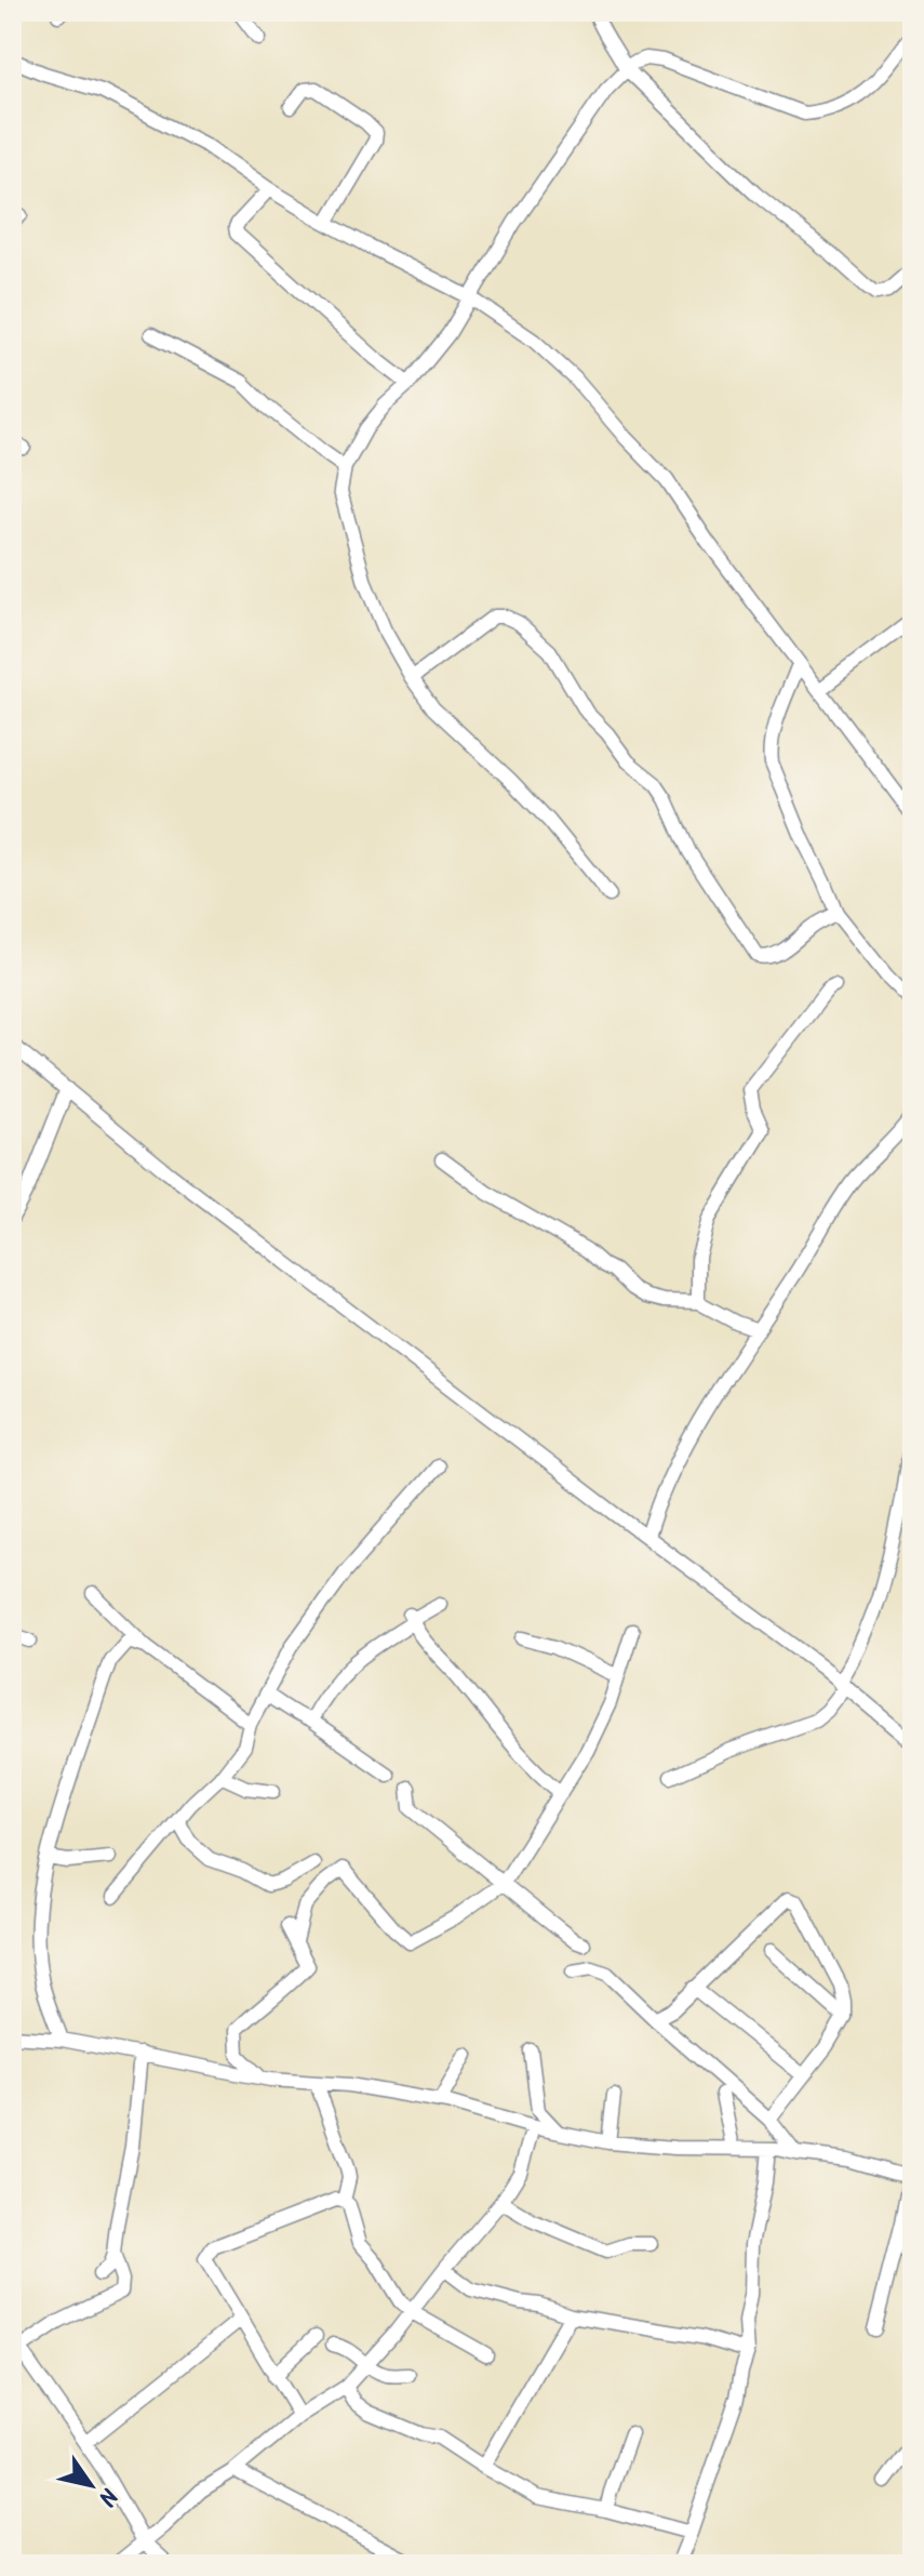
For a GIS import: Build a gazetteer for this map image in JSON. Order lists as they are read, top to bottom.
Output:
{
  "north": "bottom right"
}
